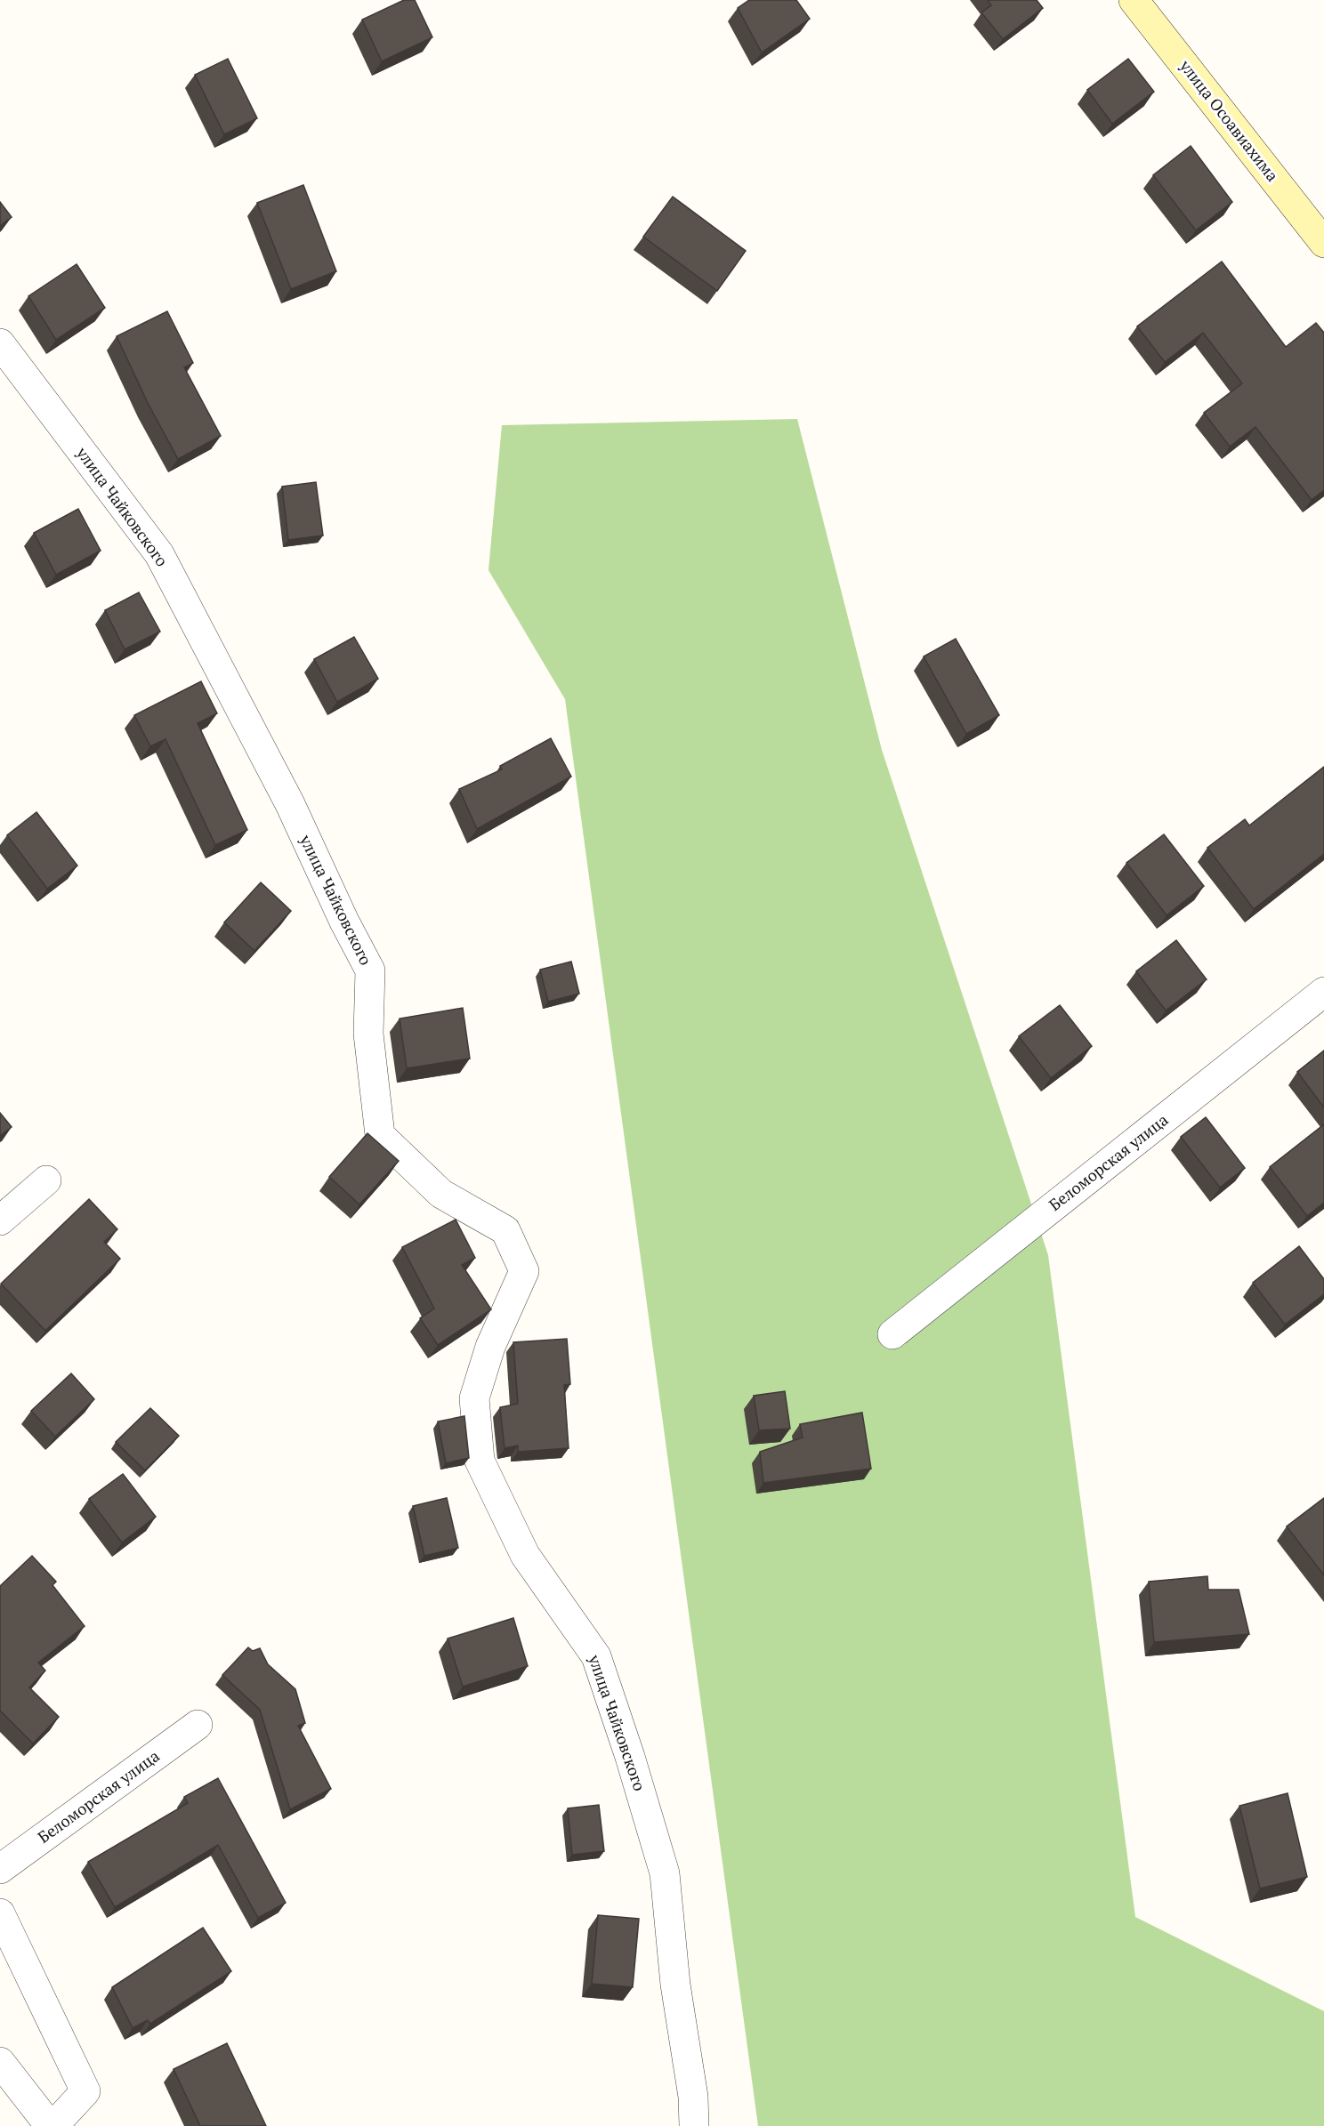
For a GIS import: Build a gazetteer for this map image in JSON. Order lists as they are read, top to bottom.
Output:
{
  "streets": {
    "street": ["улица Осоавиахима", "улица Чайковского", "Беломорская улица"]
  }
}
